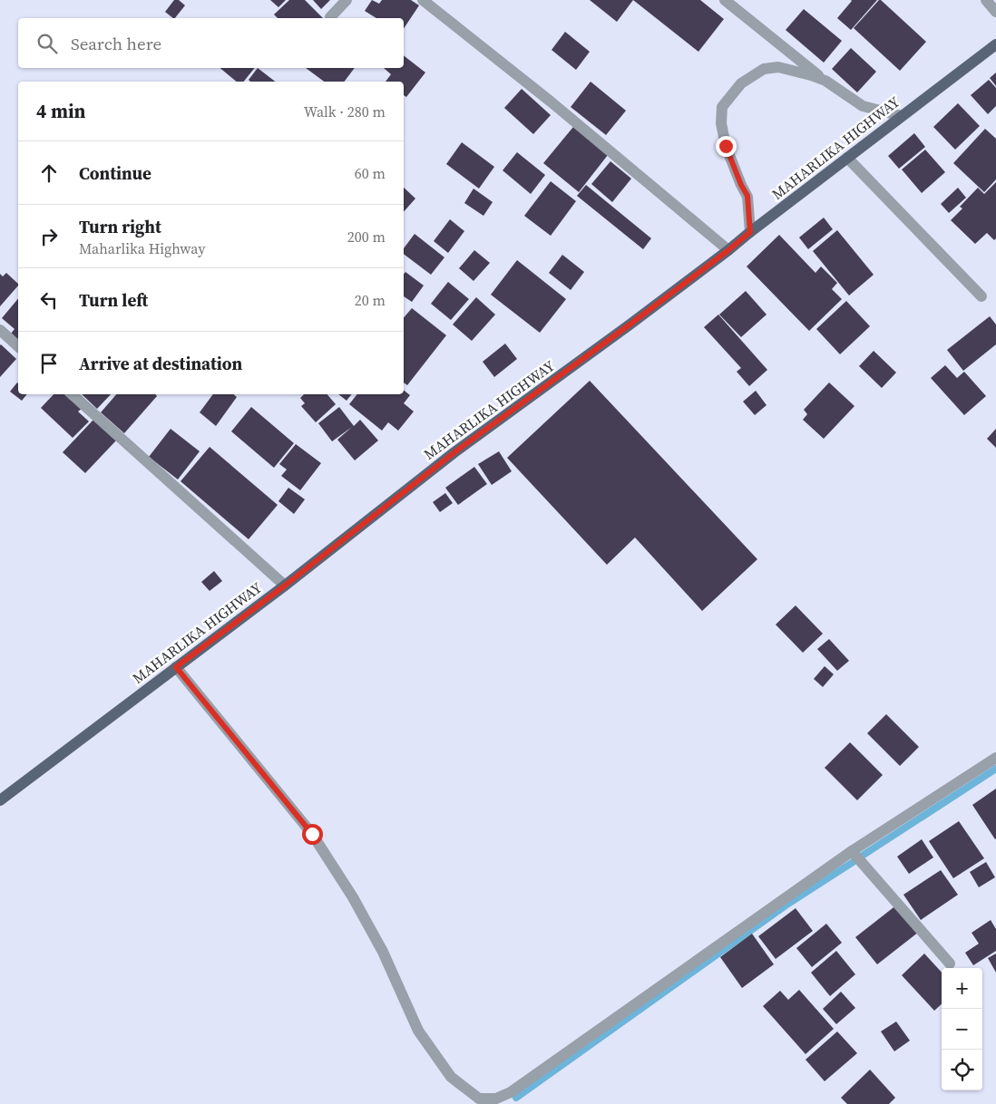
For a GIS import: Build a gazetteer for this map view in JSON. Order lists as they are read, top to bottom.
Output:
{
  "streets": {
    "main road": ["MAHARLIKA HIGHWAY"]
  },
  "page": {
    "search": "Search here",
    "heading": ["4 min", "Walk · 280 m"],
    "list": [
      ["Continue", "60 m"],
      ["Turn right", "Maharlika Highway", "200 m"],
      ["Turn left", "20 m"],
      "Arrive at destination"
    ],
    "map_buttons": ["+", "−"]
  }
}
